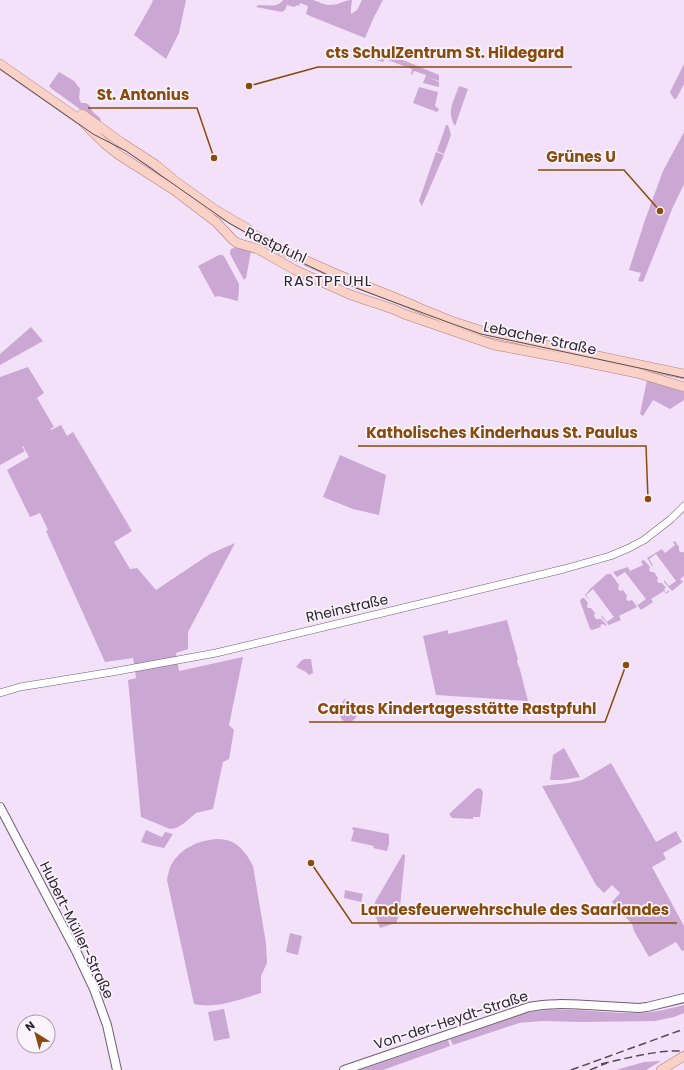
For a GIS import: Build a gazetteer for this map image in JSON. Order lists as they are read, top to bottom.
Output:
{
  "streets": {
    "main road": [
      "Rastpfuhl",
      "Lebacher Straße",
      "Hubert-Müller-Straße",
      "Von-der-Heydt-Straße"
    ],
    "street": ["Rheinstraße"]
  },
  "crossings": [
    ["Rastpfuhl", "Lebacher Straße"]
  ],
  "districts": ["RASTPFUHL"],
  "places": [
    "cts SchulZentrum St. Hildegard",
    "St. Antonius",
    "Grünes U",
    "Katholisches Kinderhaus St. Paulus",
    "Caritas Kindertagesstätte Rastpfuhl",
    "Landesfeuerwehrschule des Saarlandes"
  ],
  "north": "top left"
}
